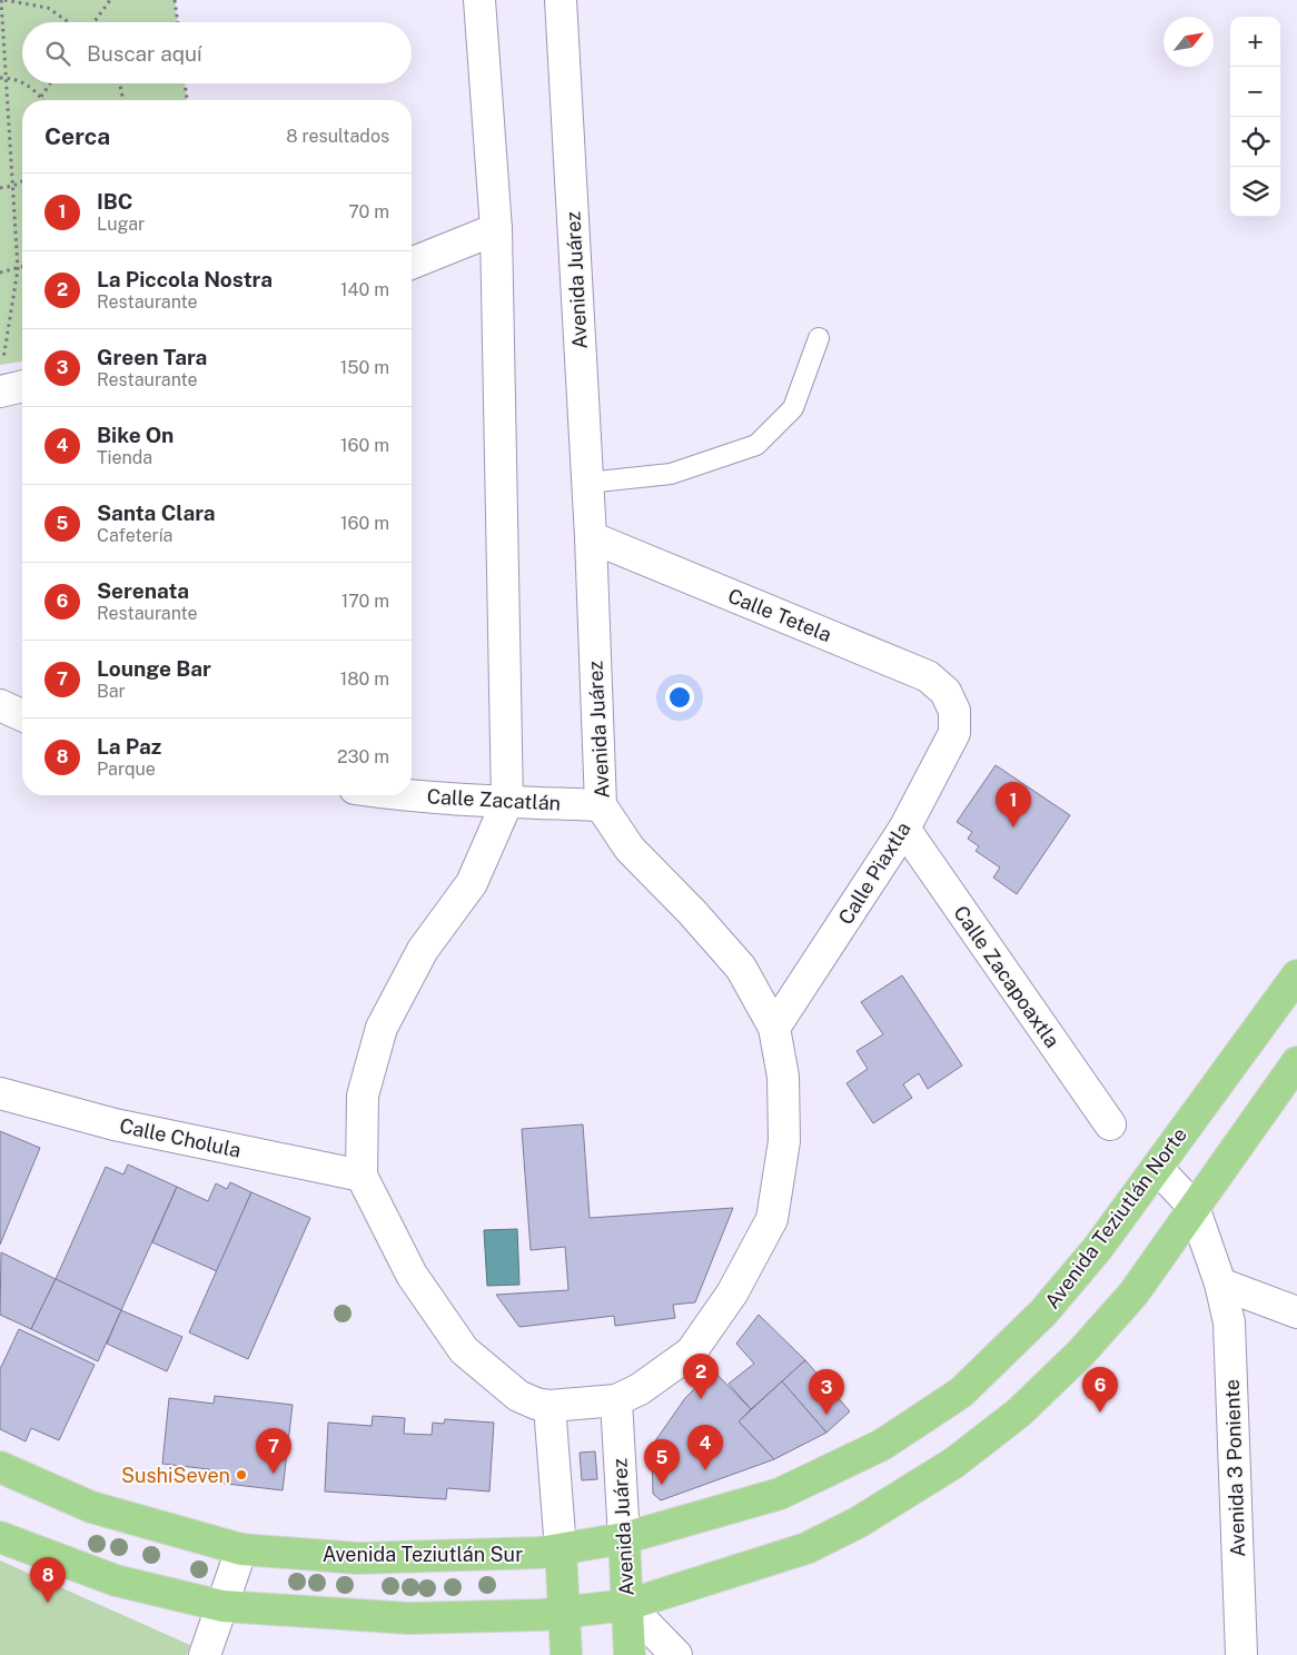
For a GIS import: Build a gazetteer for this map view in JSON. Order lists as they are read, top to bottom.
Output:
{
  "streets": {
    "main road": ["Avenida Juárez", "Avenida Teziutlán Norte", "Avenida Teziutlán Sur"],
    "street": [
      "Calle Tetela",
      "Calle Zacatlán",
      "Calle Piaxtla",
      "Calle Zacapoaxtla",
      "Calle Cholula",
      "Avenida 3 Poniente"
    ]
  },
  "crossings": [
    ["Avenida Juárez", "Calle Tetela"],
    ["Avenida Juárez", "Calle Zacatlán"],
    ["Avenida Juárez", "Calle Piaxtla"],
    ["Avenida Juárez", "Calle Cholula"],
    ["Avenida Juárez", "Avenida Teziutlán Norte"],
    ["Avenida Juárez", "Avenida Teziutlán Sur"],
    ["Calle Tetela", "Calle Piaxtla"],
    ["Calle Piaxtla", "Calle Zacapoaxtla"],
    ["Avenida Teziutlán Norte", "Avenida Teziutlán Sur"]
  ],
  "places": ["SushiSeven"],
  "north": "top right",
  "page": {
    "map_buttons": ["+", "−"],
    "search": "Buscar aquí",
    "heading": ["Cerca", "8 resultados"],
    "list": [
      {
        "mark": "1",
        "name": "IBC",
        "note": "Lugar",
        "value": "70 m"
      },
      {
        "mark": "2",
        "name": "La Piccola Nostra",
        "note": "Restaurante",
        "value": "140 m"
      },
      {
        "mark": "3",
        "name": "Green Tara",
        "note": "Restaurante",
        "value": "150 m"
      },
      {
        "mark": "4",
        "name": "Bike On",
        "note": "Tienda",
        "value": "160 m"
      },
      {
        "mark": "5",
        "name": "Santa Clara",
        "note": "Cafetería",
        "value": "160 m"
      },
      {
        "mark": "6",
        "name": "Serenata",
        "note": "Restaurante",
        "value": "170 m"
      },
      {
        "mark": "7",
        "name": "Lounge Bar",
        "note": "Bar",
        "value": "180 m"
      },
      {
        "mark": "8",
        "name": "La Paz",
        "note": "Parque",
        "value": "230 m"
      }
    ],
    "pins": [
      "1",
      "2",
      "6",
      "3",
      "4",
      "7",
      "5",
      "8"
    ]
  }
}
